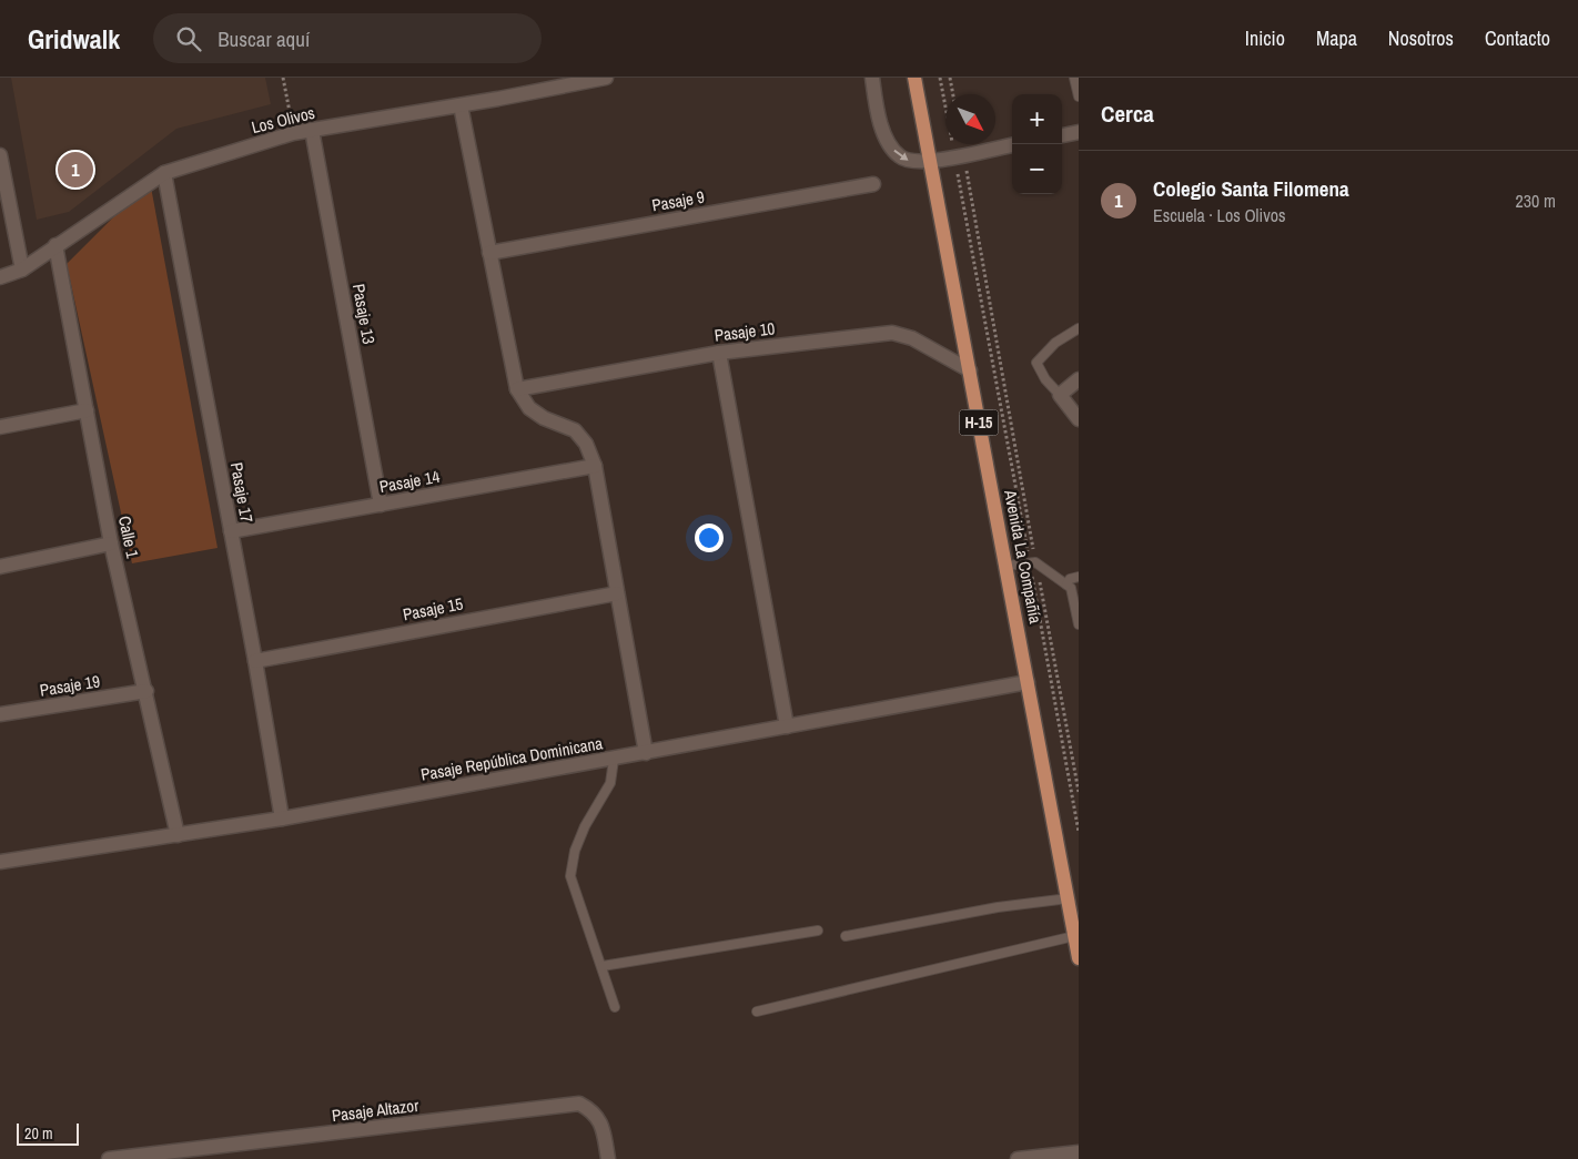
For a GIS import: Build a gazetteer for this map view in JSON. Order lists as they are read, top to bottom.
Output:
{
  "streets": {
    "main road": ["H-15", "Avenida La Compañía"],
    "street": [
      "Los Olivos",
      "Pasaje 9",
      "Pasaje 13",
      "Pasaje 10",
      "Pasaje 14",
      "Pasaje 17",
      "Calle 1",
      "Pasaje 15",
      "Pasaje 19",
      "Pasaje República Dominicana",
      "Pasaje Altazor"
    ]
  },
  "crossings": [
    ["Los Olivos", "Pasaje 13"],
    ["Los Olivos", "Pasaje 17"],
    ["Los Olivos", "Calle 1"],
    ["Pasaje 13", "Pasaje 14"],
    ["Pasaje 10", "Avenida La Compañía"],
    ["Pasaje 14", "Pasaje 17"],
    ["Pasaje 17", "Pasaje 15"],
    ["Pasaje 17", "Pasaje República Dominicana"],
    ["Calle 1", "Pasaje 19"],
    ["Calle 1", "Pasaje República Dominicana"],
    ["Avenida La Compañía", "Pasaje República Dominicana"]
  ],
  "scale_bar": "20 m",
  "north": "bottom right",
  "page": {
    "header": "Gridwalk",
    "search": "Buscar aquí",
    "nav": [
      "Inicio",
      "Mapa",
      "Nosotros",
      "Contacto"
    ],
    "heading": "Cerca",
    "map_buttons": ["+", "−"],
    "pins": "1",
    "list": [
      {
        "mark": "1",
        "name": "Colegio Santa Filomena",
        "note": "Escuela · Los Olivos",
        "value": "230 m"
      }
    ],
    "scale": "20 m"
  }
}
